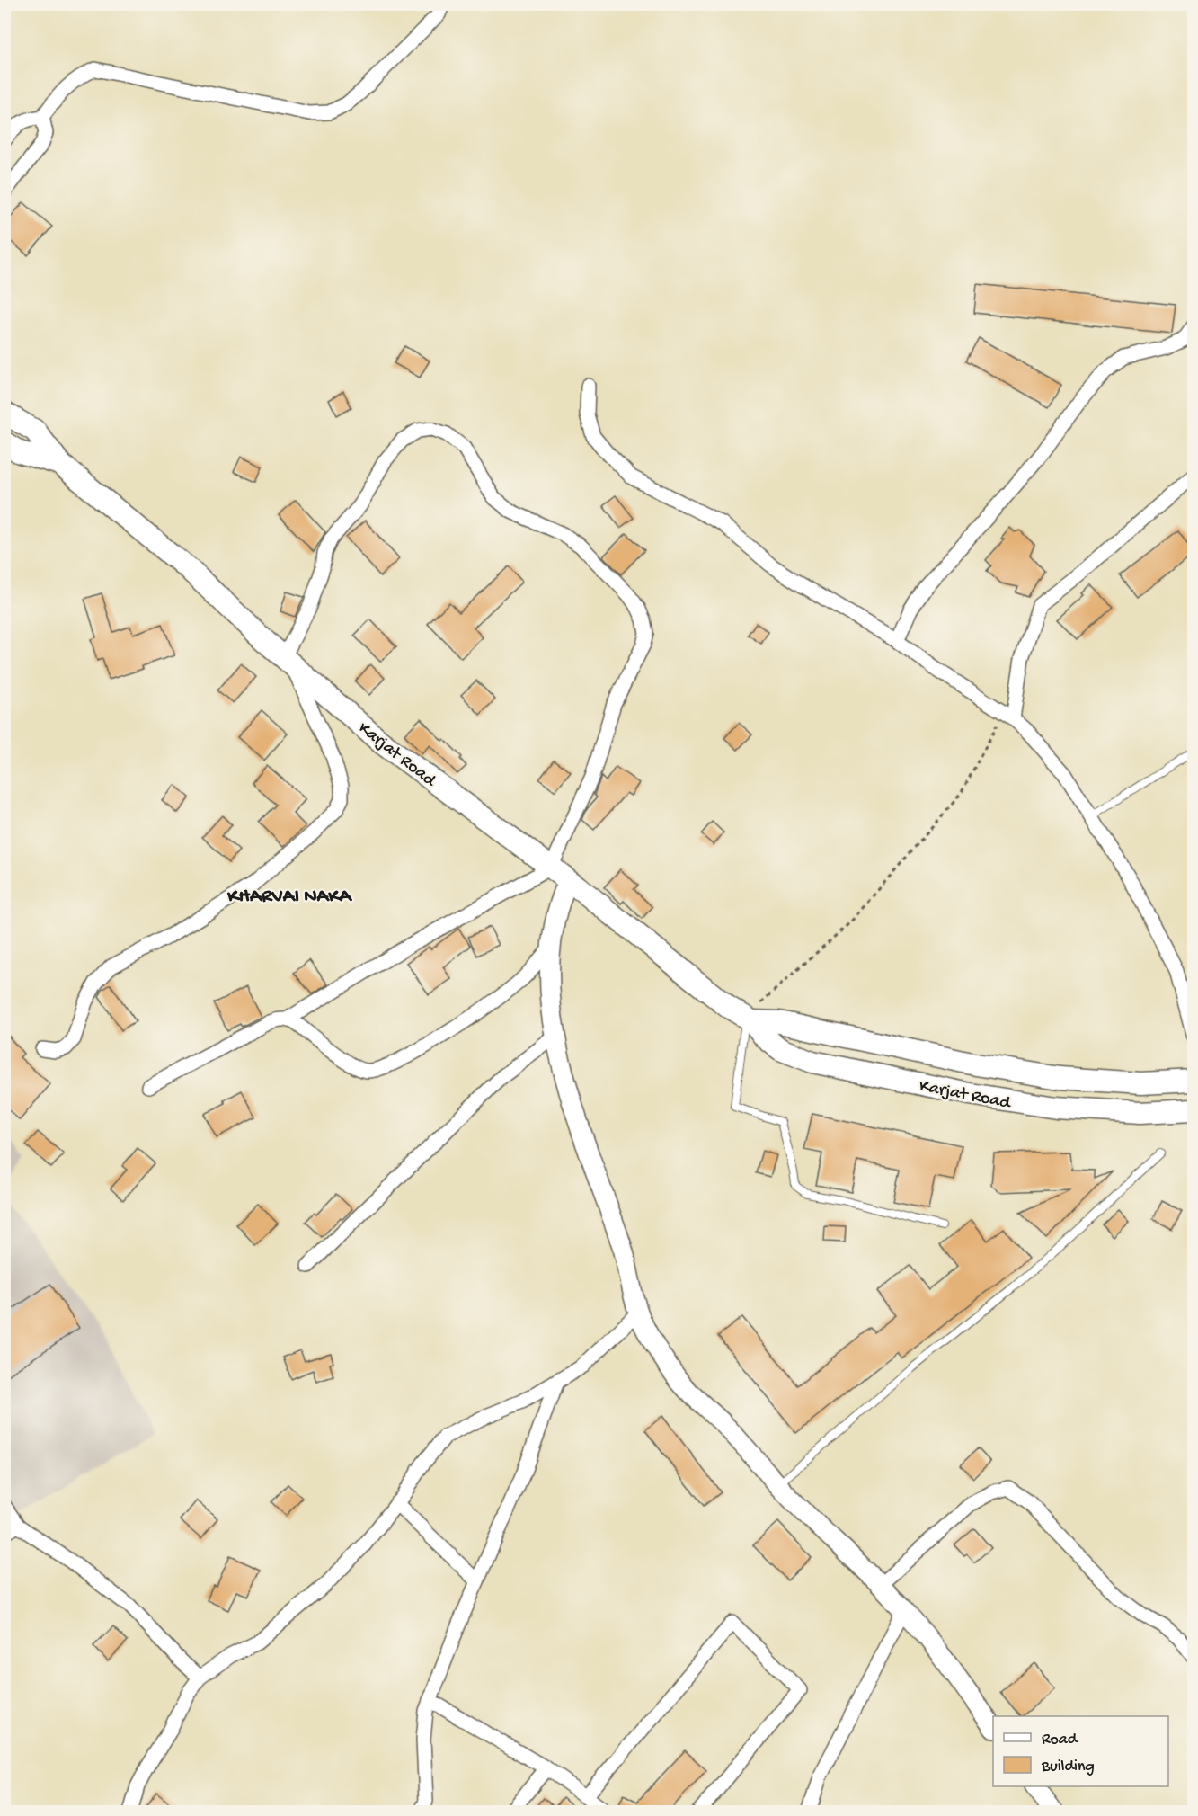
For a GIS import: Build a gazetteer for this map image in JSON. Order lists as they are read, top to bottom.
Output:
{
  "streets": {
    "main road": ["Karjat Road"]
  },
  "districts": ["KHARVAI NAKA"],
  "legend": ["Road", "Building"]
}
